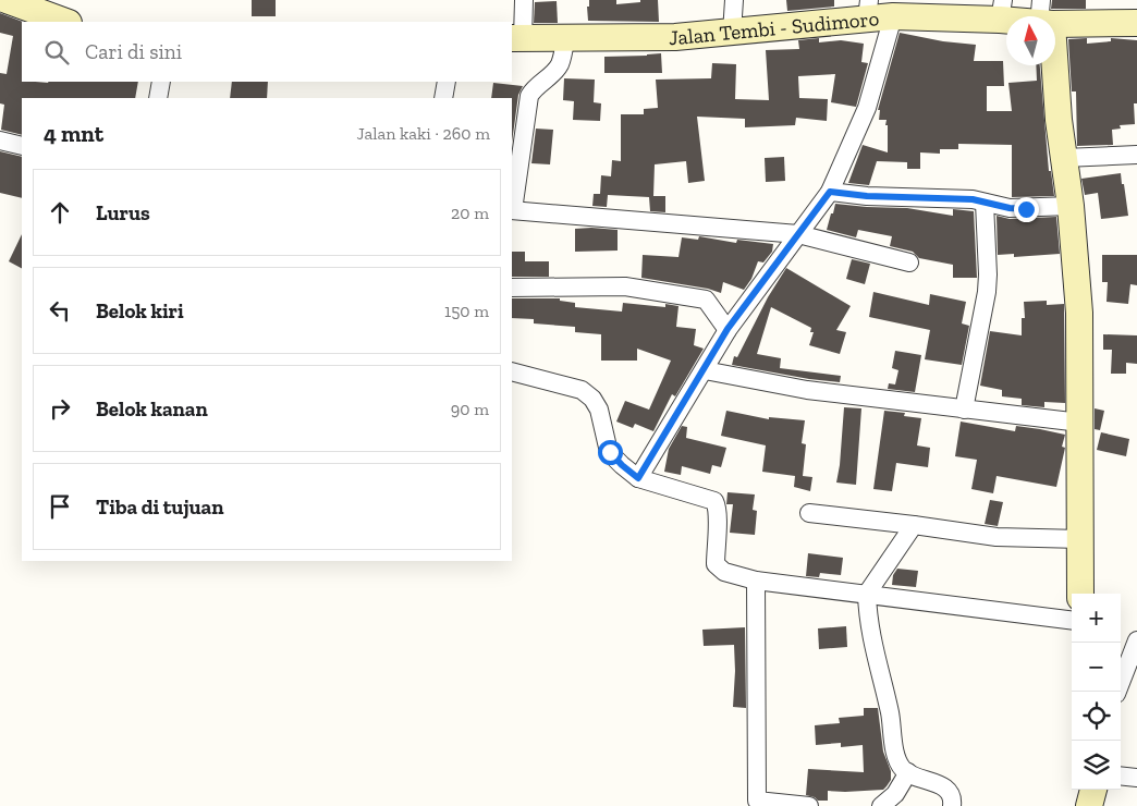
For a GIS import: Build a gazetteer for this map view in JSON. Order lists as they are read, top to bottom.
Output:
{
  "streets": {
    "main road": ["Jalan Tembi - Sudimoro"]
  },
  "north": "top",
  "page": {
    "search": "Cari di sini",
    "heading": ["4 mnt", "Jalan kaki · 260 m"],
    "list": [
      ["Lurus", "20 m"],
      ["Belok kiri", "150 m"],
      ["Belok kanan", "90 m"],
      "Tiba di tujuan"
    ],
    "map_buttons": ["+", "−"]
  }
}
